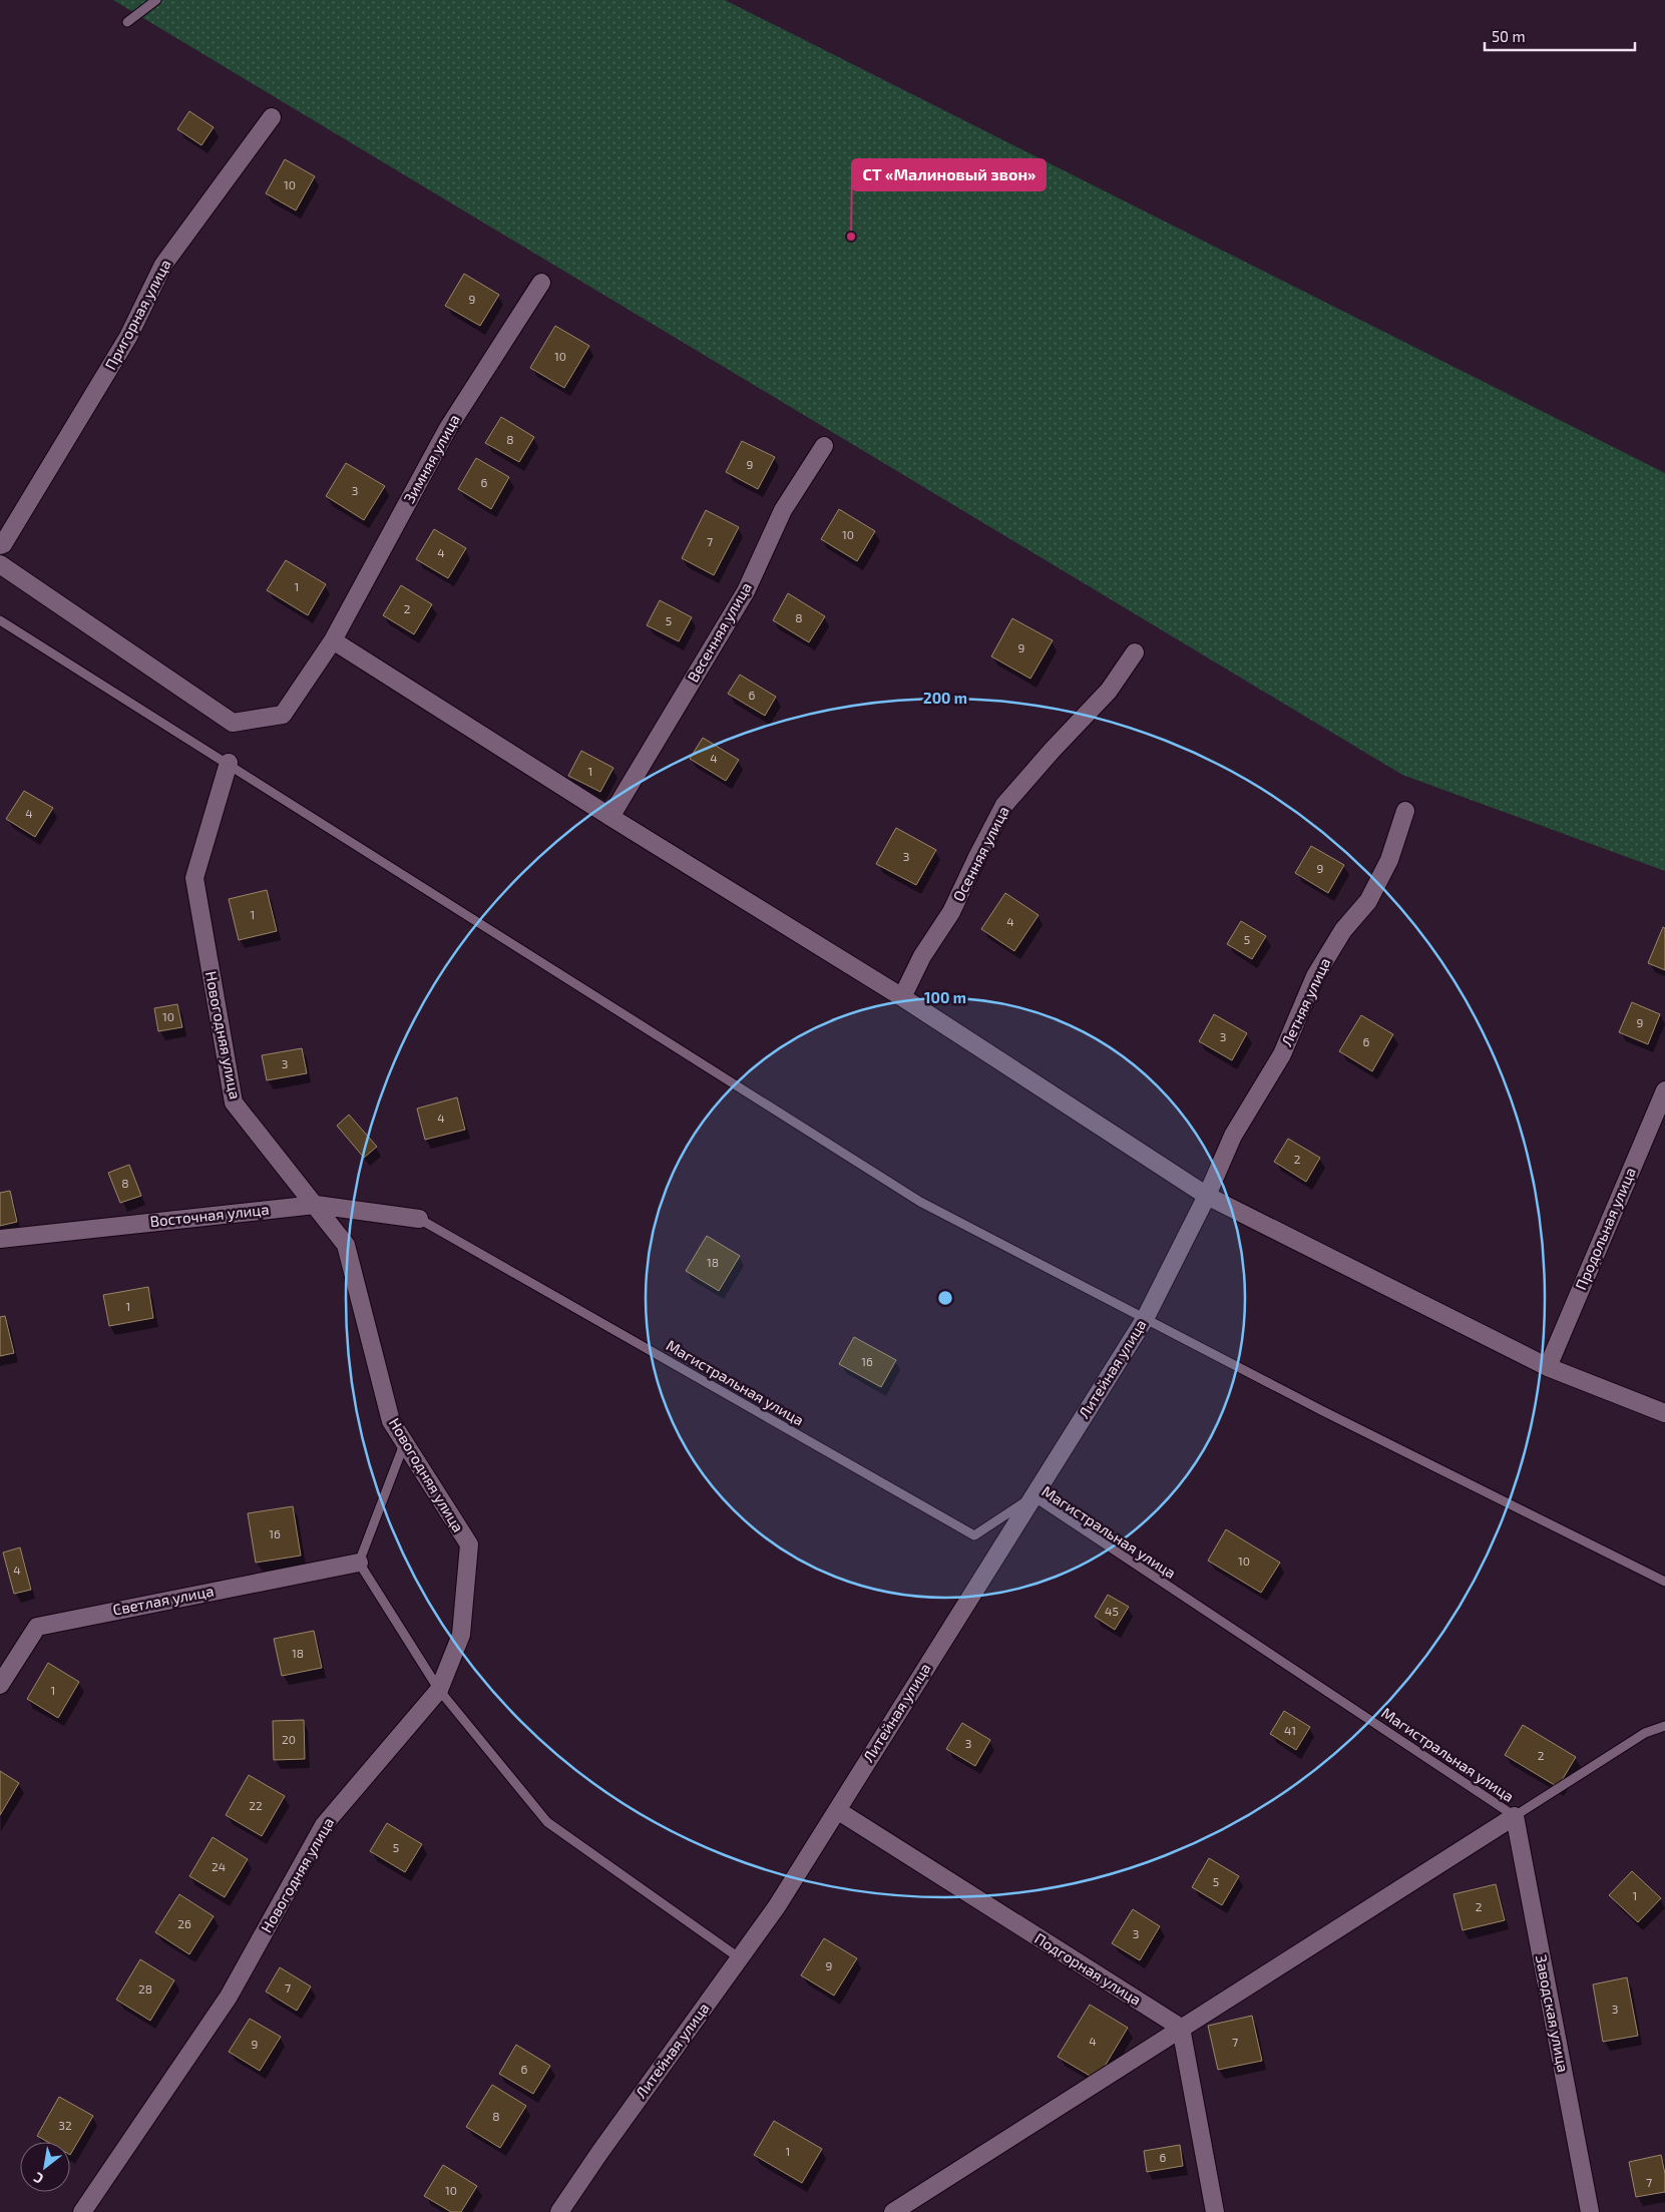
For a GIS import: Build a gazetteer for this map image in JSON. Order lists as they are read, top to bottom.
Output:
{
  "streets": {
    "street": [
      "Пригорная улица",
      "Зимняя улица",
      "Весенняя улица",
      "Осенняя улица",
      "Летняя улица",
      "Новогодняя улица",
      "Восточная улица",
      "Продольная улица",
      "Литейная улица",
      "Светлая улица",
      "Подгорная улица",
      "Заводская улица"
    ],
    "lane": ["Магистральная улица"]
  },
  "crossings": [
    ["Летняя улица", "Литейная улица"],
    ["Новогодняя улица", "Восточная улица"],
    ["Восточная улица", "Магистральная улица"],
    ["Литейная улица", "Магистральная улица"],
    ["Литейная улица", "Подгорная улица"],
    ["Магистральная улица", "Заводская улица"]
  ],
  "places": ["СТ «Малиновый звон»"],
  "house_numbers": [
    "10",
    "9",
    "10",
    "8",
    "9",
    "6",
    "3",
    "10",
    "7",
    "4",
    "1",
    "2",
    "8",
    "5",
    "9",
    "6",
    "4",
    "1",
    "4",
    "3",
    "9",
    "1",
    "4",
    "5",
    "10",
    "9",
    "3",
    "6",
    "3",
    "4",
    "2",
    "8",
    "18",
    "1",
    "16",
    "16",
    "10",
    "4",
    "45",
    "18",
    "1",
    "41",
    "20",
    "3",
    "2",
    "22",
    "5",
    "24",
    "5",
    "1",
    "2",
    "26",
    "3",
    "9",
    "7",
    "28",
    "3",
    "4",
    "7",
    "9",
    "6",
    "8",
    "32",
    "1",
    "6",
    "7",
    "10"
  ],
  "scale_bar": "50 m",
  "north": "bottom left",
  "rings": ["200 m", "100 m"]
}
